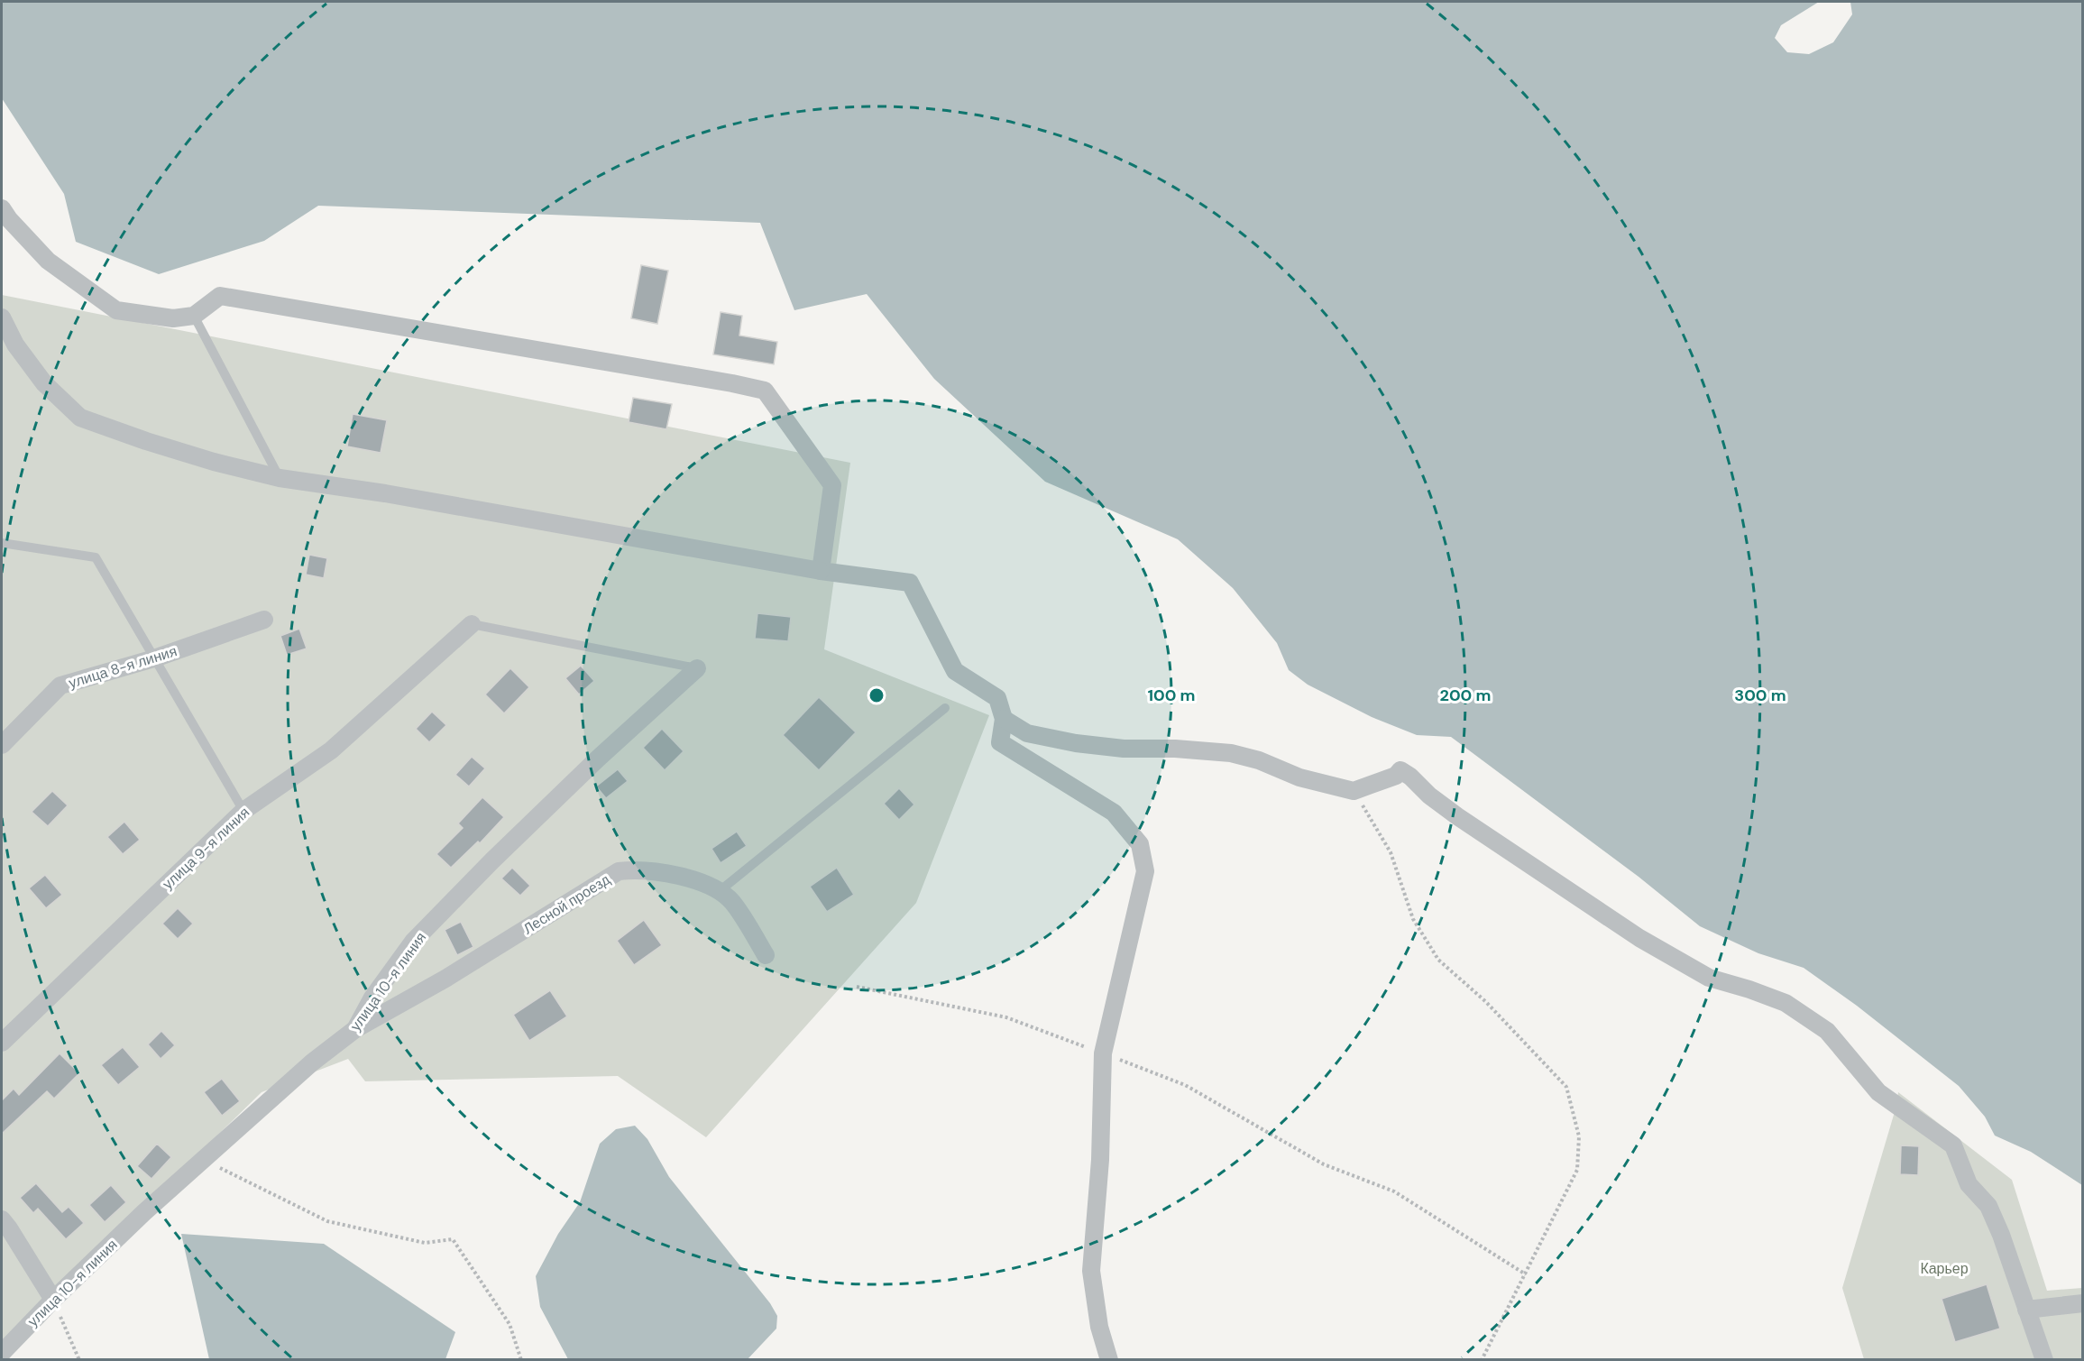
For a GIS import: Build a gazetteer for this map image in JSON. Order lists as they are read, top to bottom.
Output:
{
  "streets": {
    "street": [
      "улица 8-я линия",
      "улица 9-я линия",
      "Лесной проезд",
      "улица 10-я линия"
    ]
  },
  "crossings": [
    ["Лесной проезд", "улица 10-я линия"]
  ],
  "parks": ["Карьер"],
  "rings": ["100 m", "200 m", "300 m"]
}
